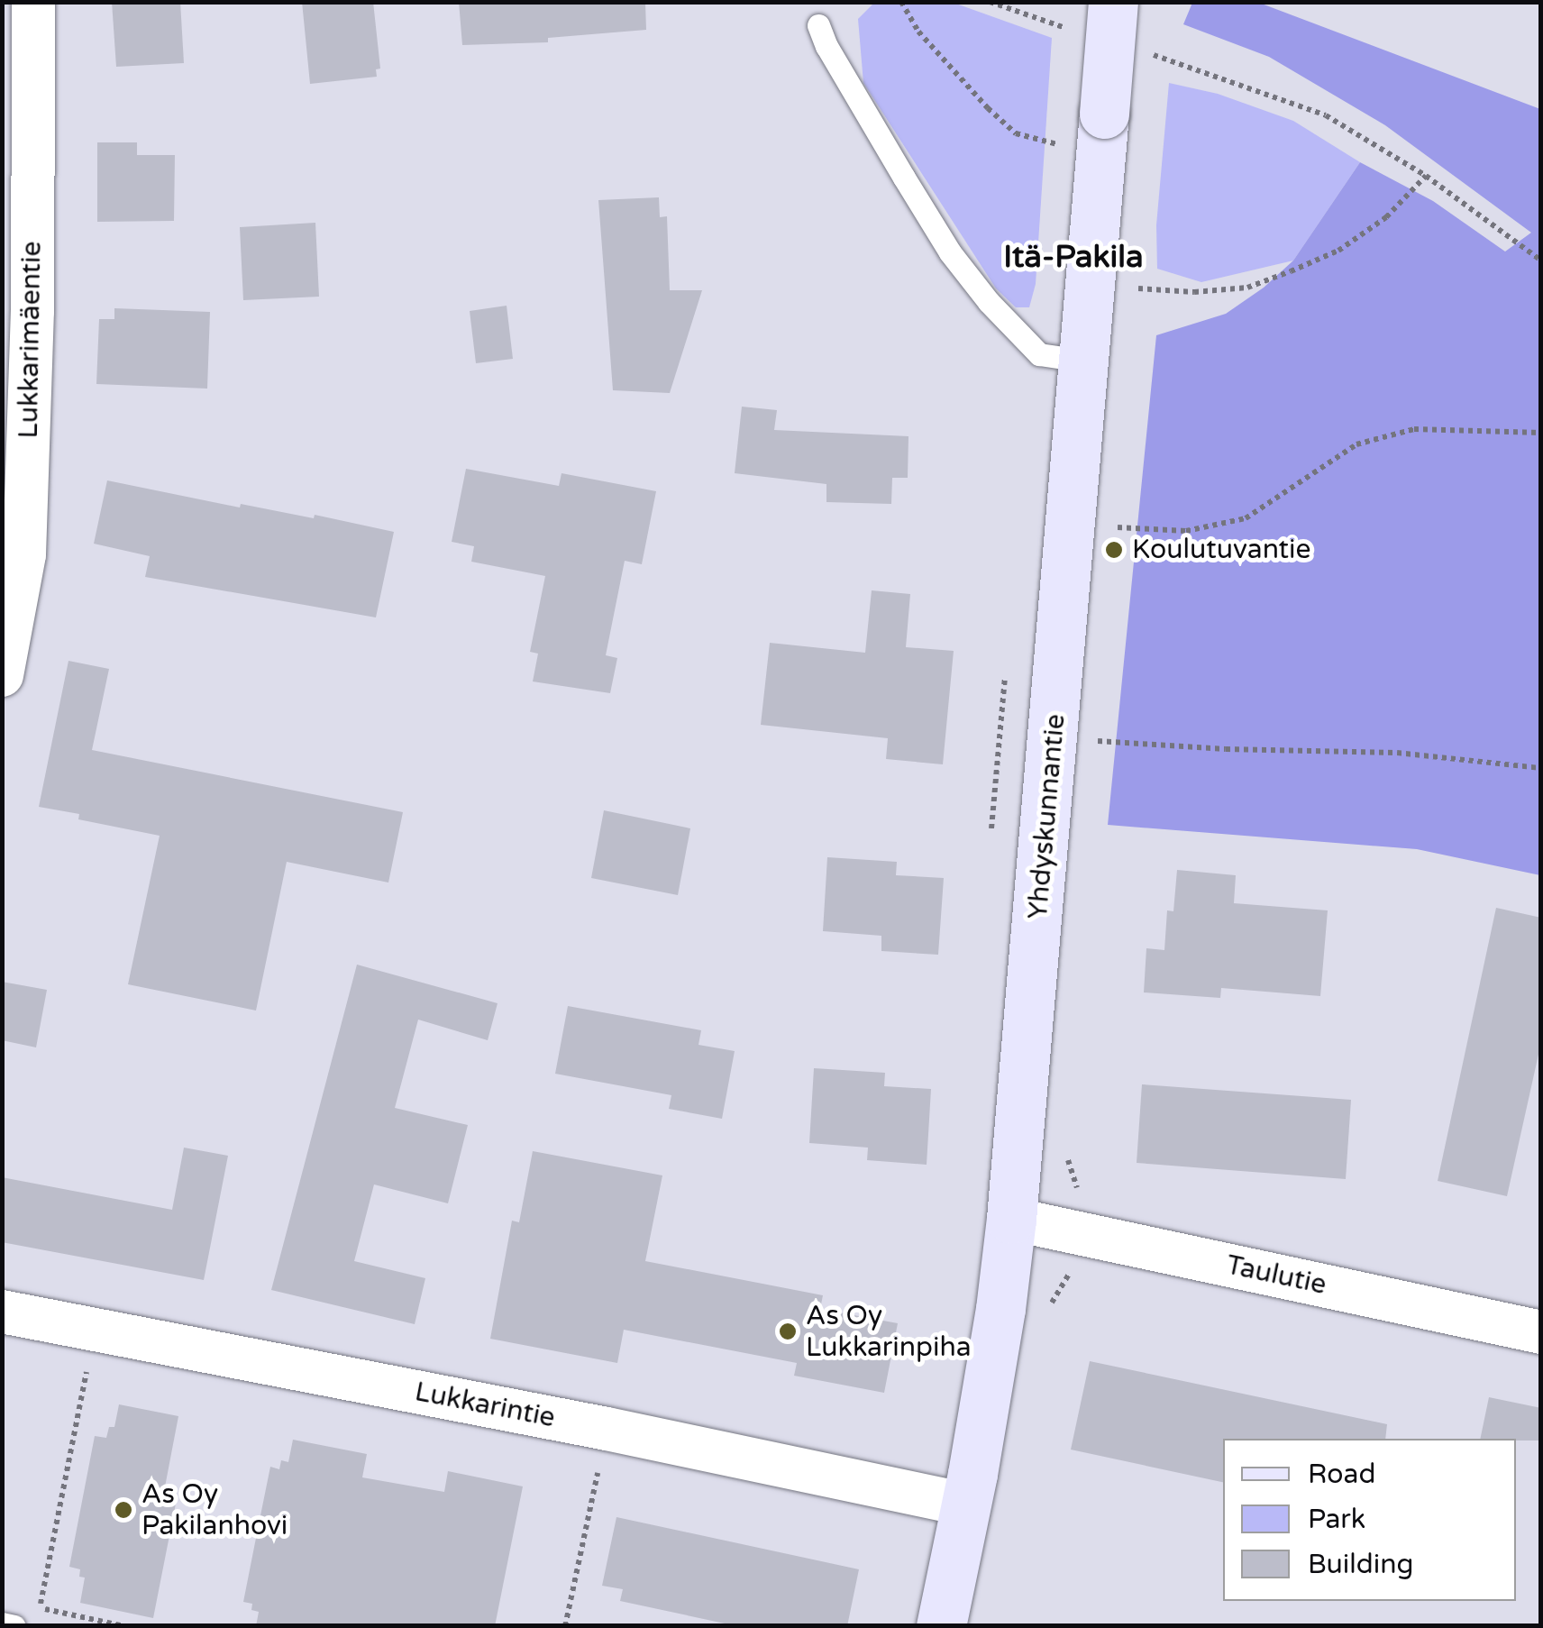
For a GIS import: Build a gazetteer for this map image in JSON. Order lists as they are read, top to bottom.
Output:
{
  "streets": {
    "main road": ["Yhdyskunnantie"],
    "street": ["Lukkarimäentie", "Taulutie", "Lukkarintie"]
  },
  "crossings": [
    ["Yhdyskunnantie", "Taulutie"],
    ["Yhdyskunnantie", "Lukkarintie"]
  ],
  "districts": ["Itä-Pakila"],
  "places": ["Koulutuvantie", "As Oy Lukkarinpiha", "As Oy Pakilanhovi"],
  "legend": ["Road", "Park", "Building"]
}
